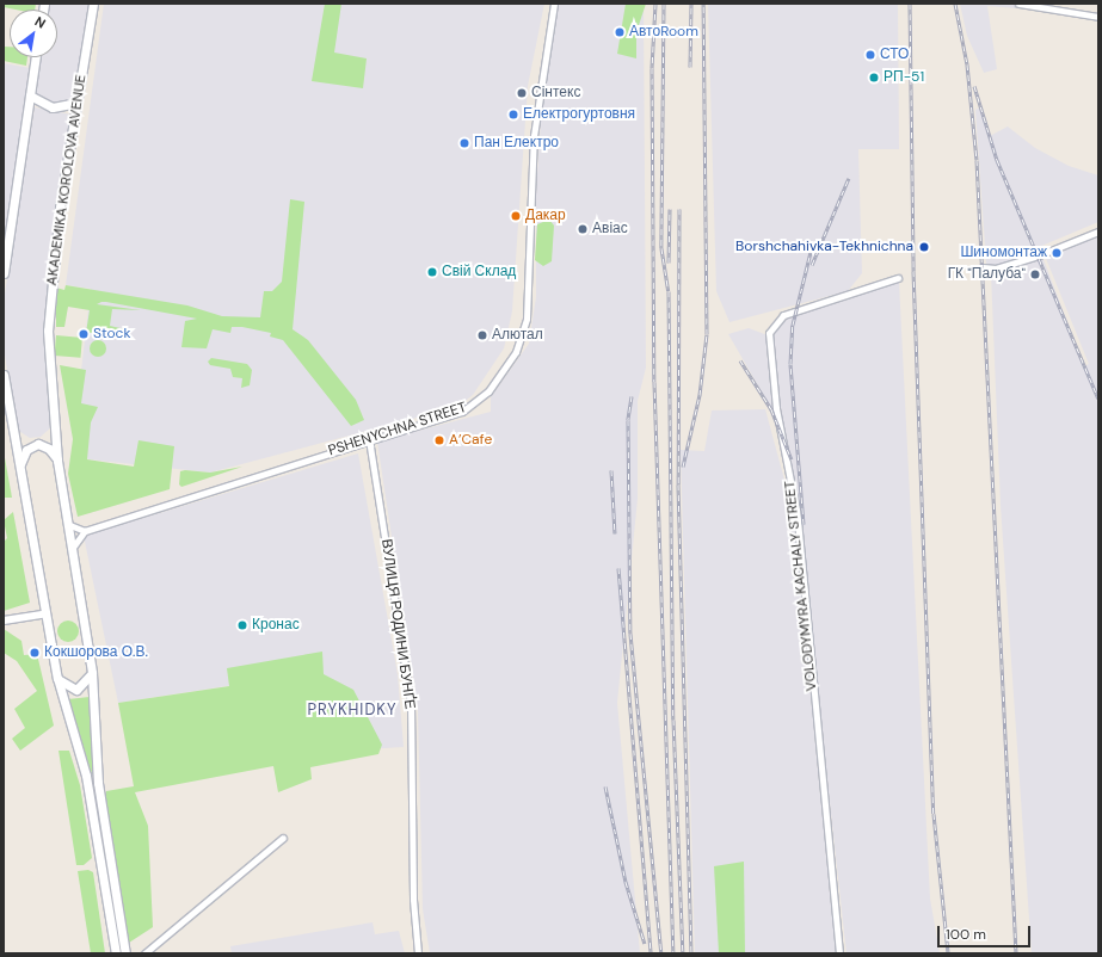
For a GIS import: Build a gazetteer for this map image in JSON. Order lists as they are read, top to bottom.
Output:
{
  "streets": {
    "main road": ["AKADEMIKA KOROLOVA AVENUE"],
    "street": ["PSHENYCHNA STREET", "VOLODYMYRA KACHALY STREET", "ВУЛИЦЯ РОДИНИ БУНҐЕ"]
  },
  "crossings": [
    ["PSHENYCHNA STREET", "ВУЛИЦЯ РОДИНИ БУНҐЕ"]
  ],
  "districts": ["PRYKHIDKY"],
  "places": [
    "АвтоRoom",
    "СТО",
    "РП-51",
    "Сінтекс",
    "Електрогуртовня",
    "Пан Електро",
    "Дакар",
    "Авіас",
    "Borshchahivka-Tekhnichna",
    "Шиномонтаж",
    "Свій Склад",
    "ГК \"Палуба\"",
    "Stock",
    "Алютал",
    "A’Cafe",
    "Кронас",
    "Кокшорова О.В."
  ],
  "scale_bar": "100 m",
  "north": "top right"
}
